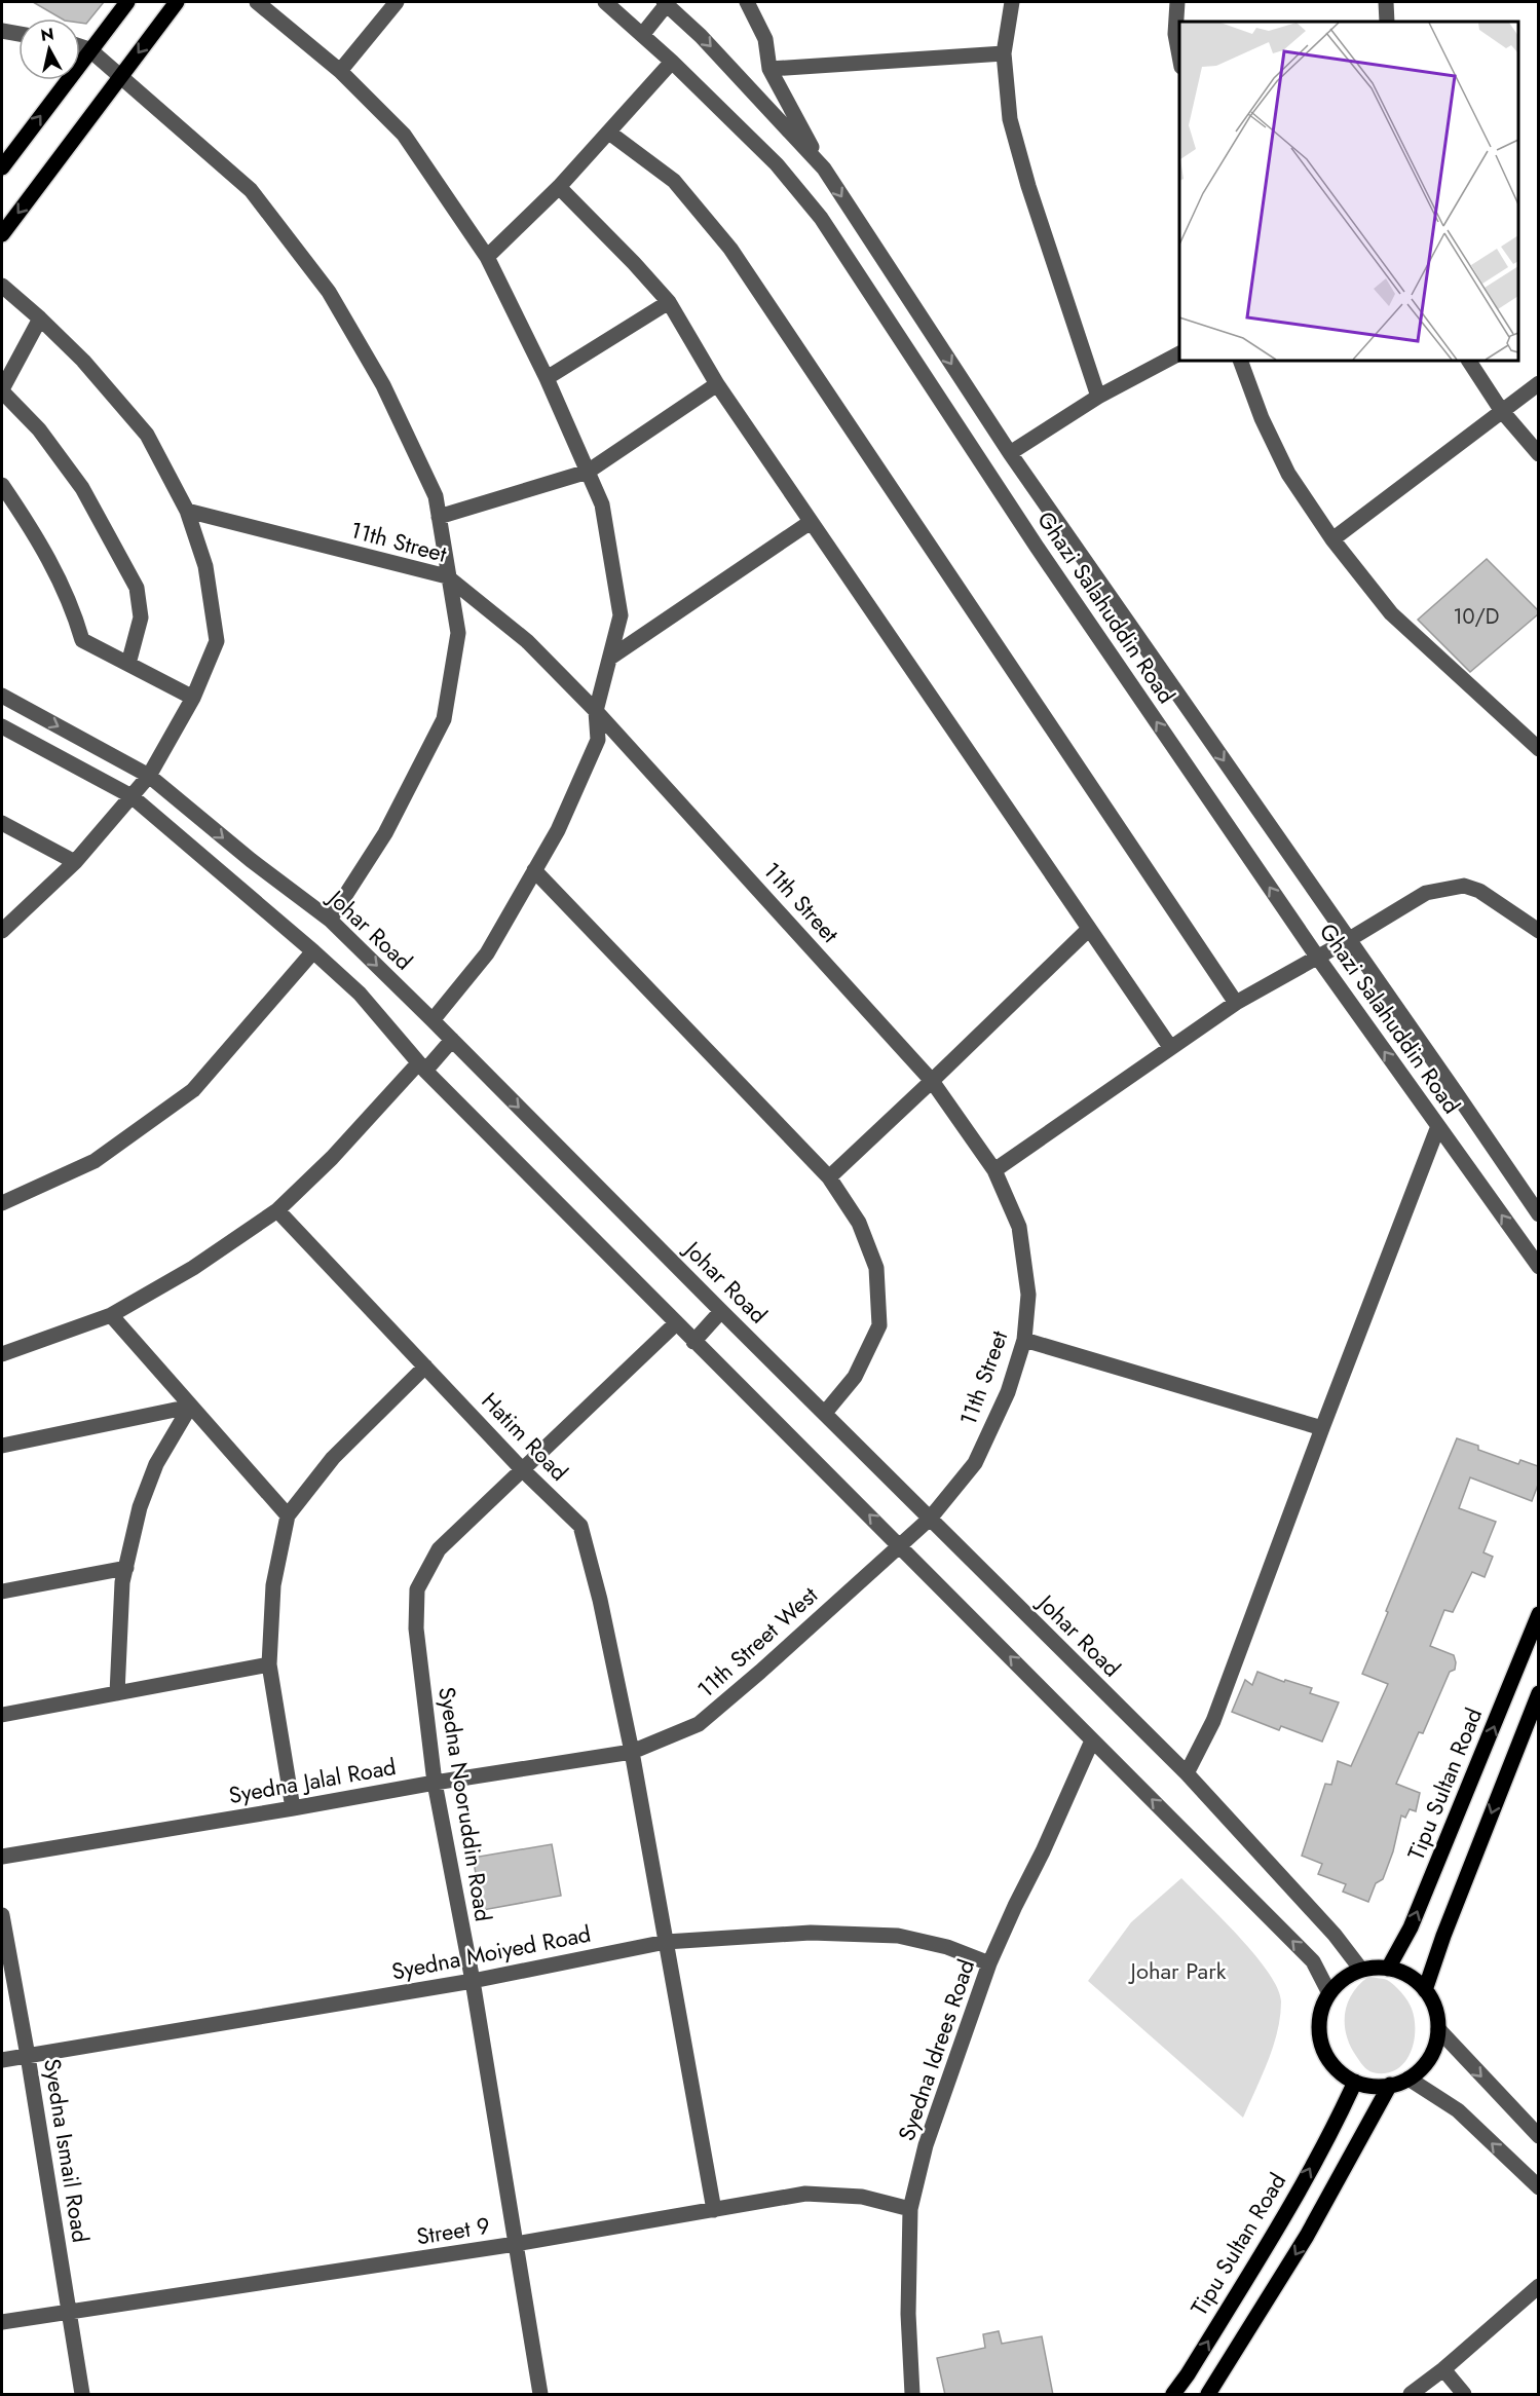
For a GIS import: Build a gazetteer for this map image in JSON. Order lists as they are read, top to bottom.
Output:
{
  "streets": {
    "main road": ["Tipu Sultan Road"],
    "street": [
      "11th Street",
      "Ghazi Salahuddin Road",
      "Johar Road",
      "Hatim Road",
      "11th Street West",
      "Syedna Jalal Road",
      "Syedna Nooruddin Road",
      "Syedna Moiyed Road",
      "Syedna Idrees Road",
      "Syedna Ismail Road",
      "Street 9"
    ]
  },
  "crossings": [
    ["11th Street", "Johar Road"],
    ["11th Street", "11th Street West"],
    ["Johar Road", "Tipu Sultan Road"],
    ["Hatim Road", "11th Street West"],
    ["Hatim Road", "Syedna Jalal Road"],
    ["Hatim Road", "Syedna Nooruddin Road"],
    ["Hatim Road", "Syedna Moiyed Road"],
    ["Hatim Road", "Street 9"],
    ["11th Street West", "Syedna Jalal Road"],
    ["Syedna Jalal Road", "Syedna Nooruddin Road"],
    ["Syedna Nooruddin Road", "Syedna Moiyed Road"],
    ["Syedna Nooruddin Road", "Street 9"],
    ["Syedna Moiyed Road", "Syedna Idrees Road"],
    ["Syedna Moiyed Road", "Syedna Ismail Road"],
    ["Syedna Idrees Road", "Street 9"],
    ["Syedna Ismail Road", "Street 9"]
  ],
  "parks": ["Johar Park"],
  "house_numbers": ["10/D"],
  "north": "top"
}
